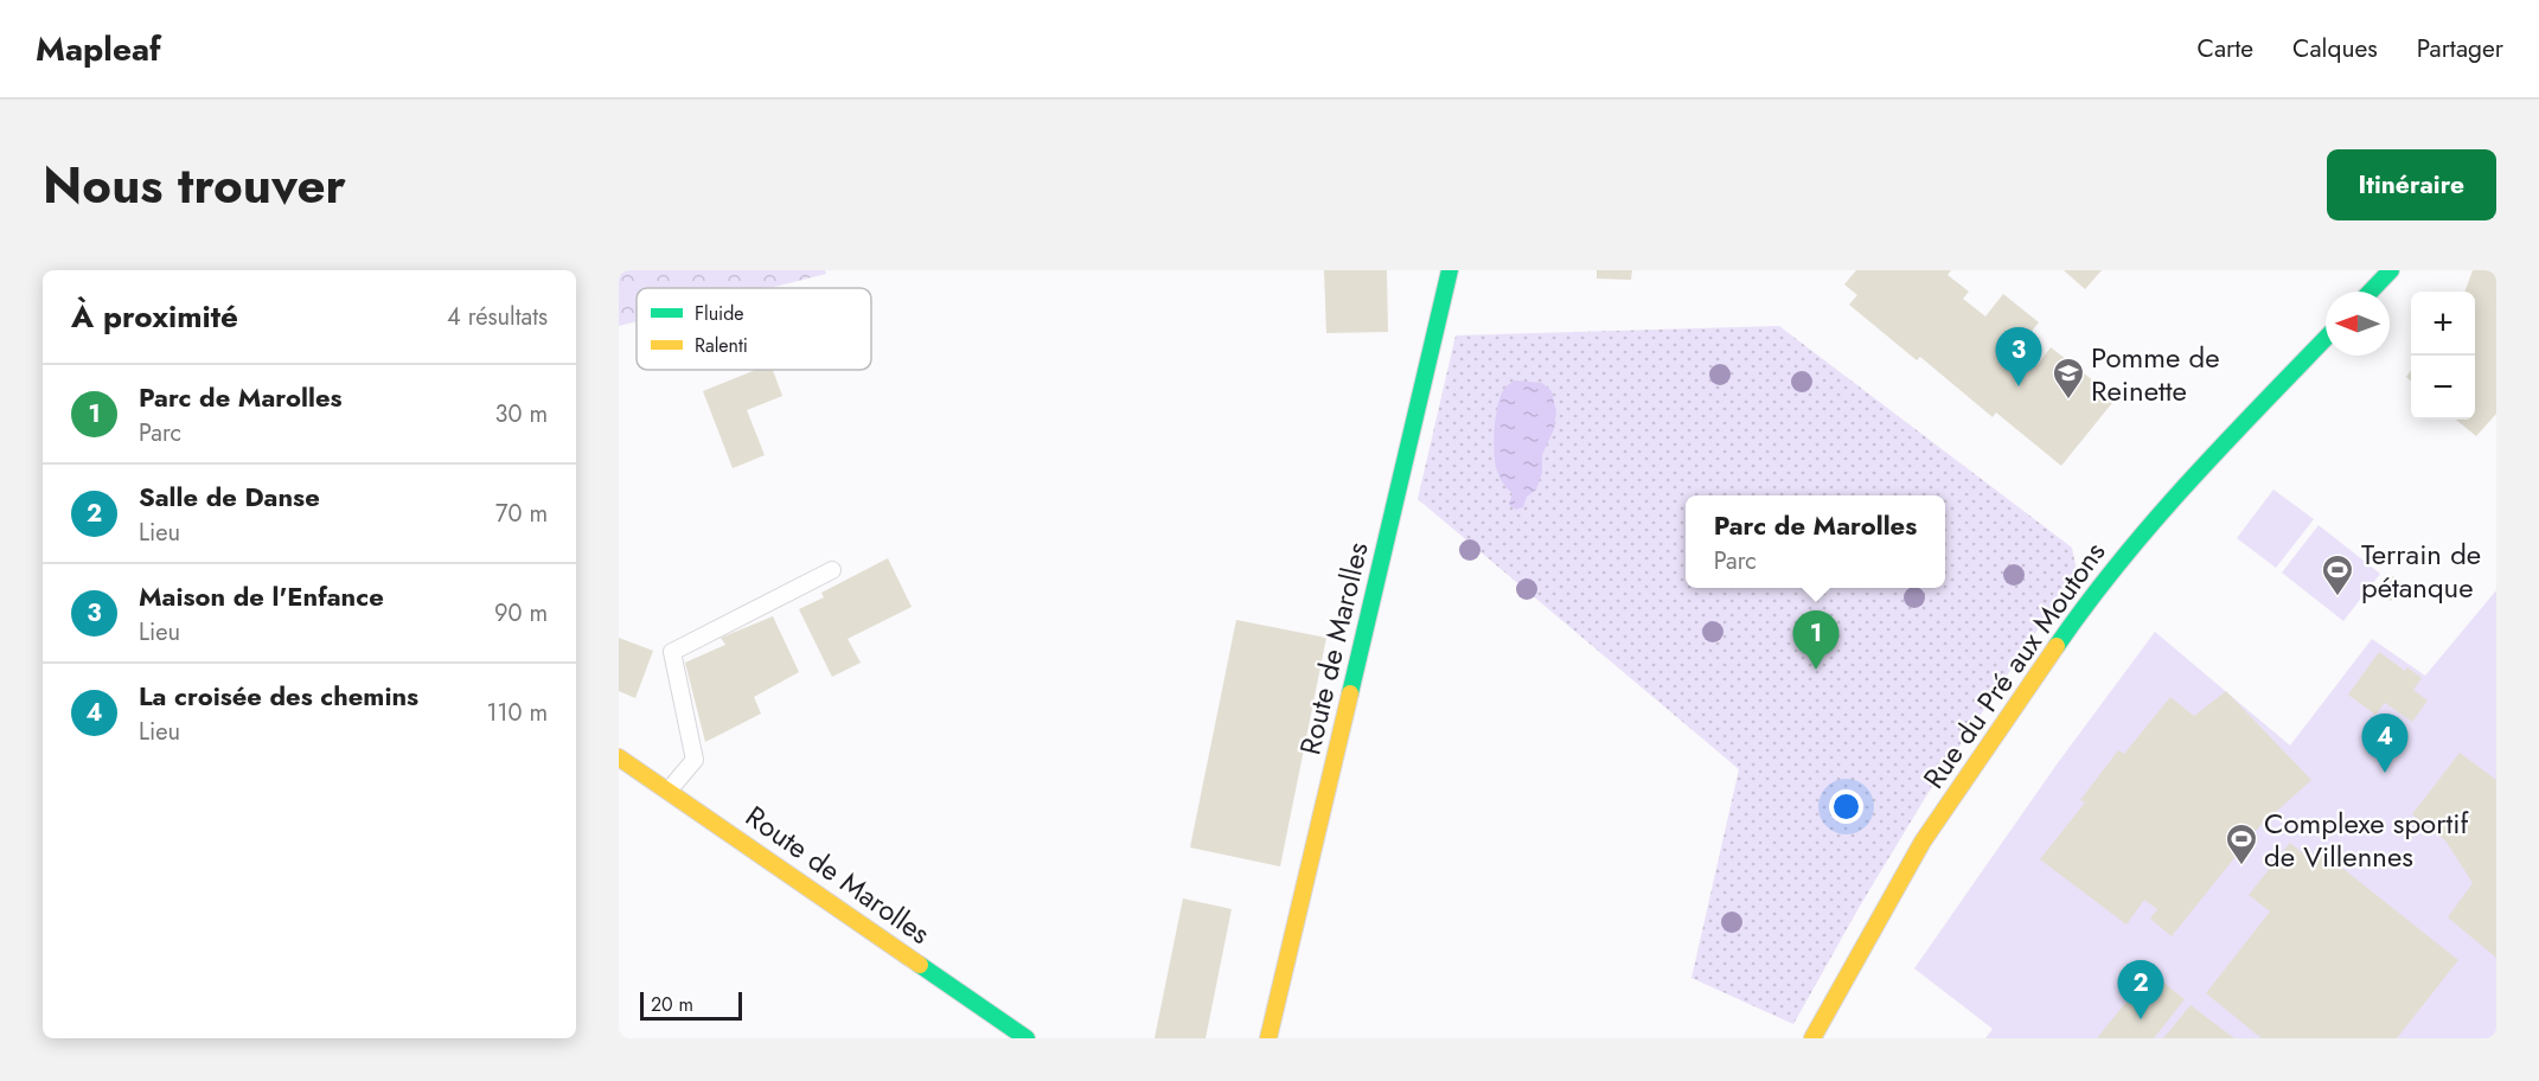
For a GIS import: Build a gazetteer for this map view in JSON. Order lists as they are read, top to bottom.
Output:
{
  "streets": {
    "street": ["Route de Marolles", "Rue du Pré aux Moutons"]
  },
  "places": {
    "school or university": ["Pomme de Reinette"],
    "sports": ["Terrain de pétanque", "Complexe sportif de Villennes"]
  },
  "legend": ["Fluide", "Ralenti"],
  "scale_bar": "20 m",
  "north": "left",
  "page": {
    "header": "Mapleaf",
    "nav": ["Carte", "Calques", "Partager"],
    "title": "Nous trouver",
    "buttons": "Itinéraire",
    "heading": ["À proximité", "4 résultats"],
    "map_buttons": ["+", "−"],
    "pins": [
      "3",
      "1",
      "4",
      "2"
    ],
    "list": [
      {
        "mark": "1",
        "name": "Parc de Marolles",
        "note": "Parc",
        "value": "30 m"
      },
      {
        "mark": "2",
        "name": "Salle de Danse",
        "note": "Lieu",
        "value": "70 m"
      },
      {
        "mark": "3",
        "name": "Maison de l'Enfance",
        "note": "Lieu",
        "value": "90 m"
      },
      {
        "mark": "4",
        "name": "La croisée des chemins",
        "note": "Lieu",
        "value": "110 m"
      }
    ],
    "popup": ["Parc de Marolles", "Parc"],
    "scale": "20 m"
  }
}
